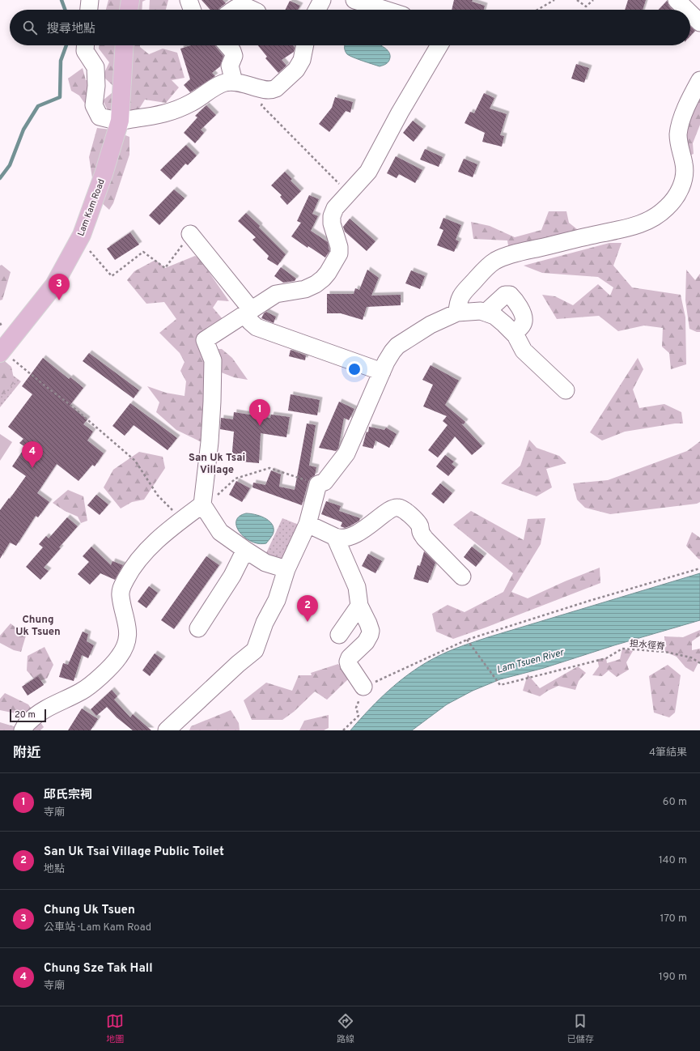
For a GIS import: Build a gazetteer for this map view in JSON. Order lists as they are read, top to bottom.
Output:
{
  "streets": {
    "main road": ["Lam Kam Road"],
    "path": ["担水徑脊"]
  },
  "districts": ["San Uk Tsai Village", "Chung Uk Tsuen"],
  "water": ["Lam Tsuen River"],
  "scale_bar": "20 m",
  "page": {
    "search": "搜尋地點",
    "pins": [
      "3",
      "1",
      "4",
      "2"
    ],
    "scale": "20 m",
    "heading": ["附近", "4筆結果"],
    "list": [
      {
        "mark": "1",
        "name": "邱氏宗祠",
        "note": "寺廟",
        "value": "60 m"
      },
      {
        "mark": "2",
        "name": "San Uk Tsai Village Public Toilet",
        "note": "地點",
        "value": "140 m"
      },
      {
        "mark": "3",
        "name": "Chung Uk Tsuen",
        "note": "公車站 · Lam Kam Road",
        "value": "170 m"
      },
      {
        "mark": "4",
        "name": "Chung Sze Tak Hall",
        "note": "寺廟",
        "value": "190 m"
      }
    ],
    "nav": ["地圖", "路線", "已儲存"]
  }
}
